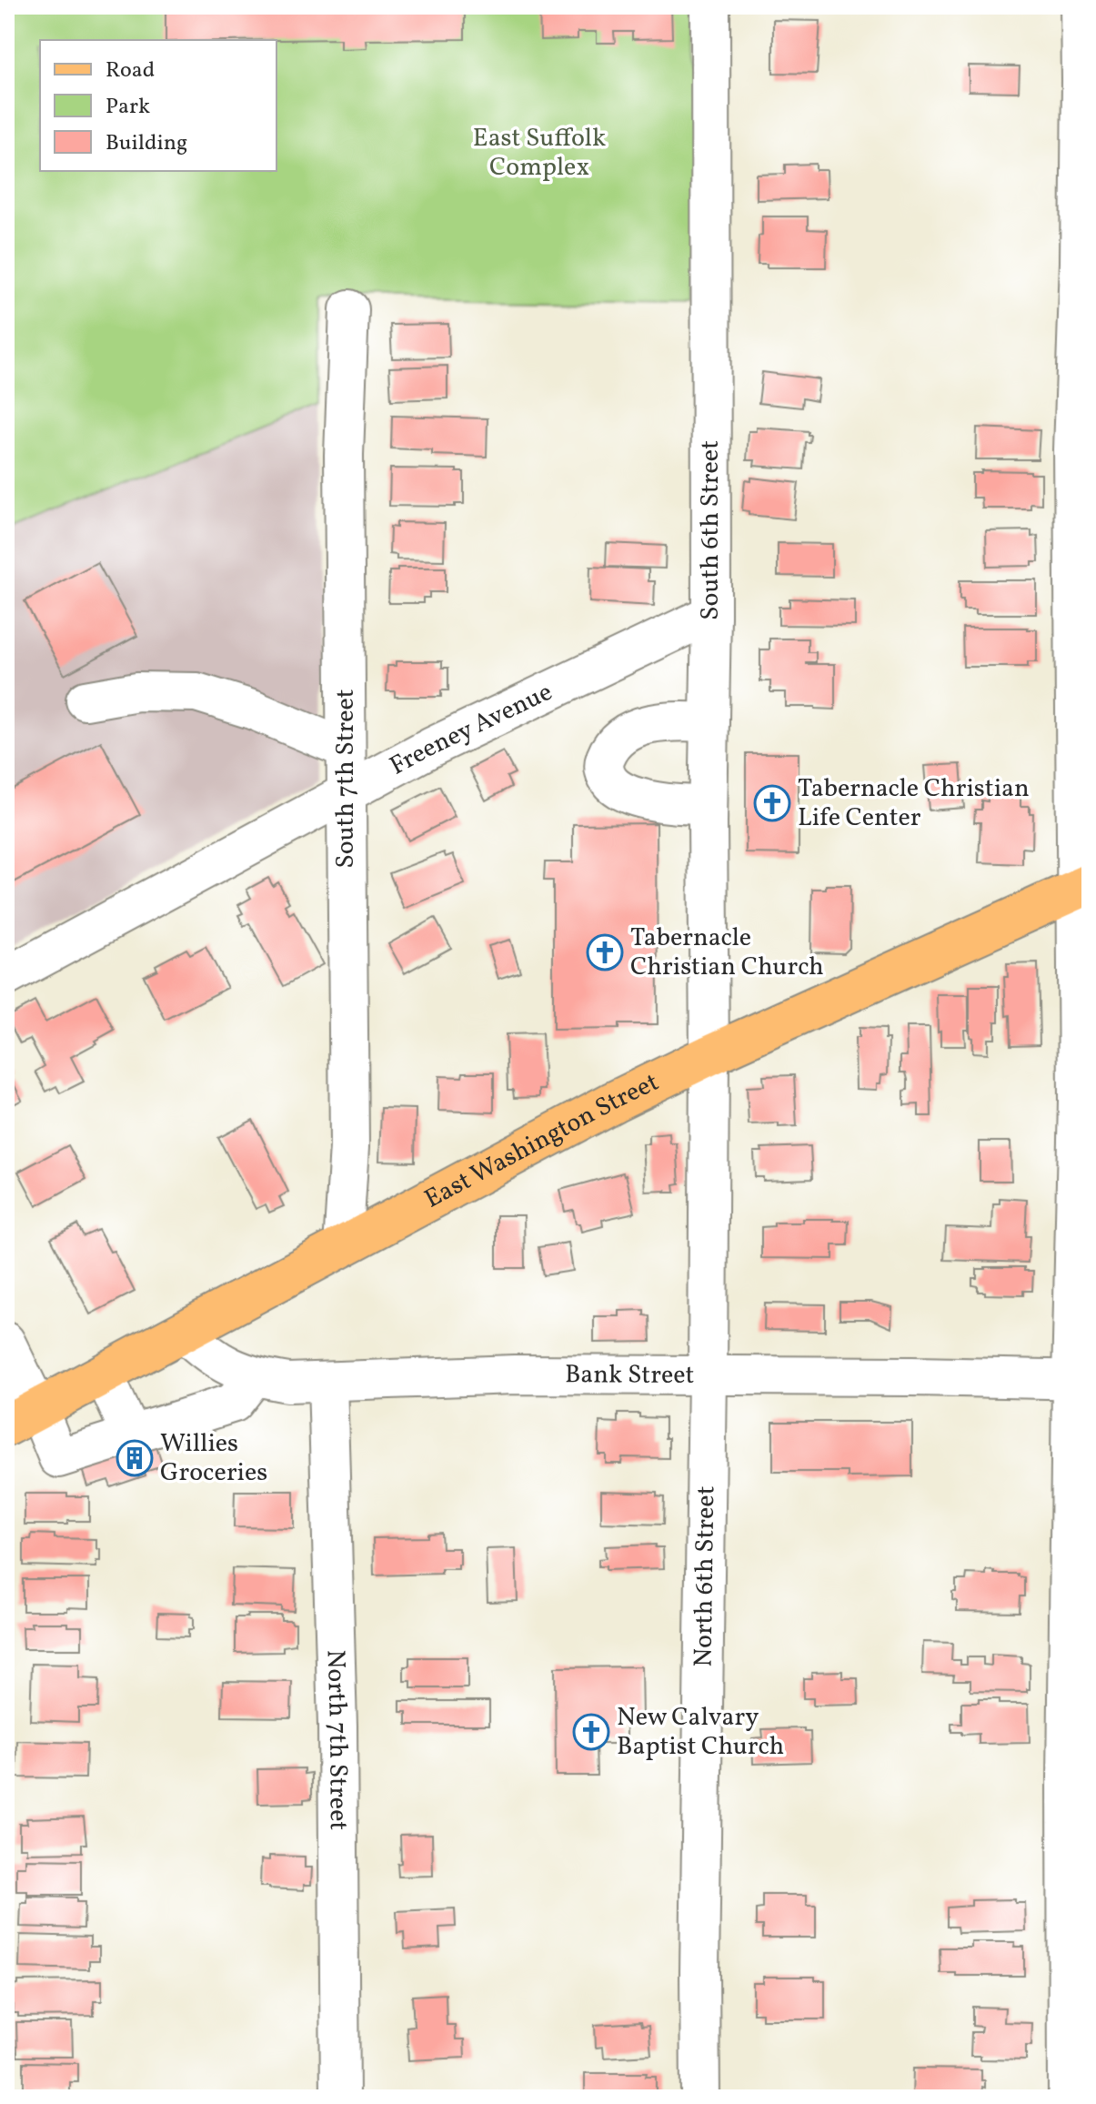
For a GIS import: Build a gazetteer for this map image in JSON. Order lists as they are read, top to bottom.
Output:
{
  "streets": {
    "main road": ["East Washington Street"],
    "street": [
      "South 6th Street",
      "Freeney Avenue",
      "South 7th Street",
      "Bank Street",
      "North 6th Street",
      "North 7th Street"
    ]
  },
  "crossings": [
    ["South 6th Street", "Freeney Avenue"],
    ["South 6th Street", "East Washington Street"],
    ["South 6th Street", "North 6th Street"],
    ["Freeney Avenue", "South 7th Street"],
    ["South 7th Street", "East Washington Street"],
    ["East Washington Street", "Bank Street"],
    ["East Washington Street", "North 6th Street"],
    ["Bank Street", "North 6th Street"],
    ["Bank Street", "North 7th Street"]
  ],
  "parks": ["East Suffolk Complex"],
  "places": {
    "church": ["Tabernacle Christian Life Center", "Tabernacle Christian Church", "New Calvary Baptist Church"],
    "building": ["Willies Groceries"]
  },
  "legend": ["Road", "Park", "Building"]
}
